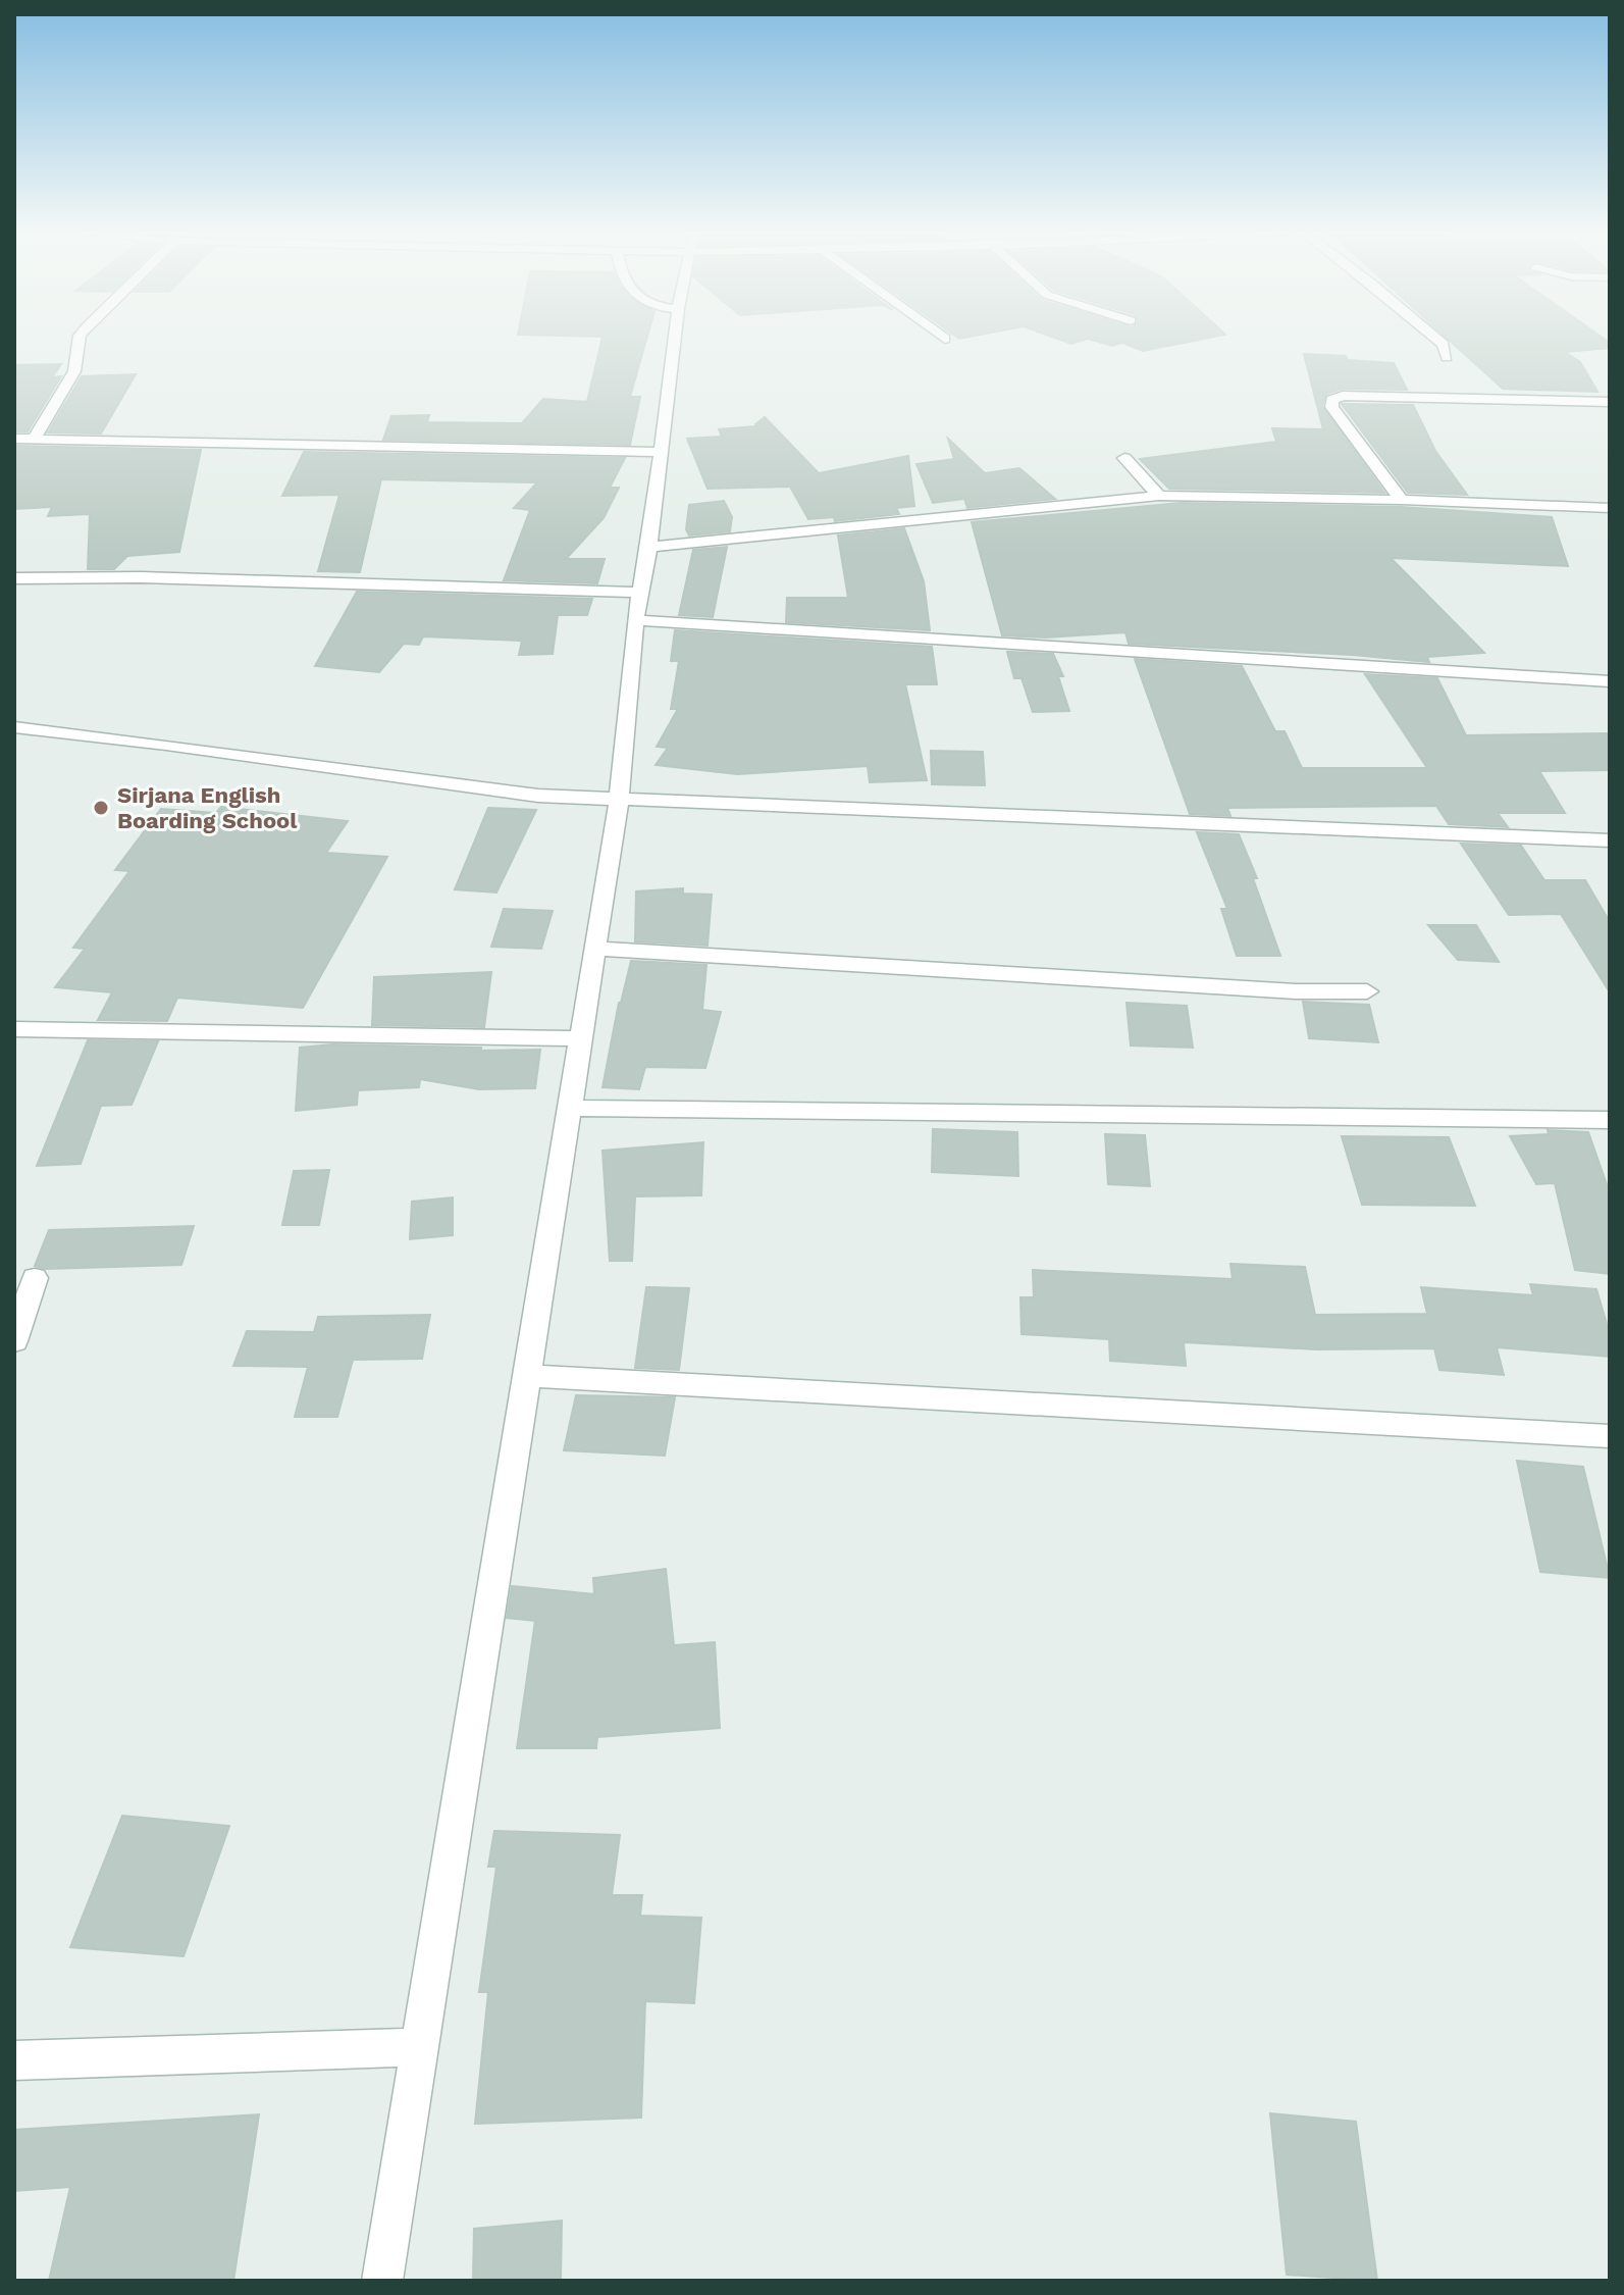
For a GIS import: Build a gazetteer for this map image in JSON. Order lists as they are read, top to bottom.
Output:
{
  "places": ["Sirjana English Boarding School"]
}
